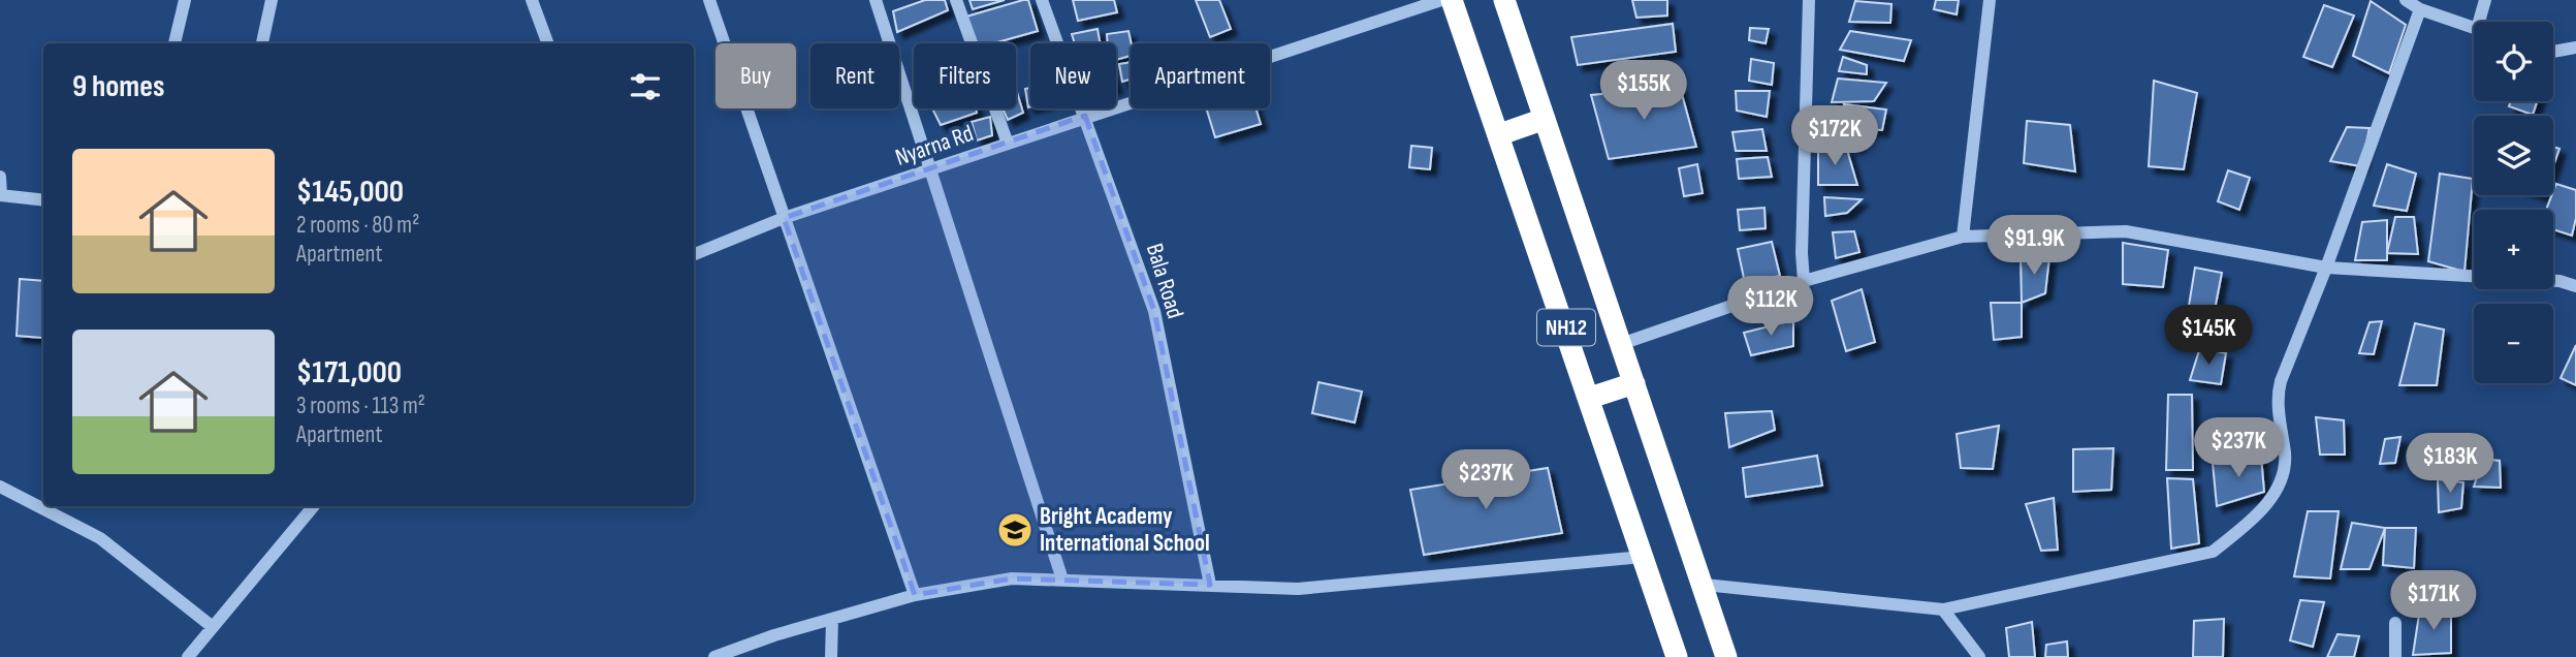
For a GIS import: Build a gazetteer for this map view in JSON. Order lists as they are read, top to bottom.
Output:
{
  "streets": {
    "highway": ["NH12"],
    "street": ["Nyarna Rd", "Bala Road"]
  },
  "crossings": [
    ["Nyarna Rd", "Bala Road"]
  ],
  "places": {
    "school or university": ["Bright Academy International School"]
  },
  "page": {
    "map_buttons": ["+", "−"],
    "chip": [
      "Buy",
      "Rent",
      "Filters",
      "New",
      "Apartment"
    ],
    "heading": "9 homes",
    "price": [
      "$155K",
      "$172K",
      "$91.9K",
      "$112K",
      "$145K",
      "$237K",
      "$183K",
      "$237K",
      "$171K"
    ],
    "list": [
      {
        "name": "$145,000",
        "note": "2 rooms · 80 m² · Apartment"
      },
      {
        "name": "$171,000",
        "note": "3 rooms · 113 m² · Apartment"
      }
    ]
  }
}
